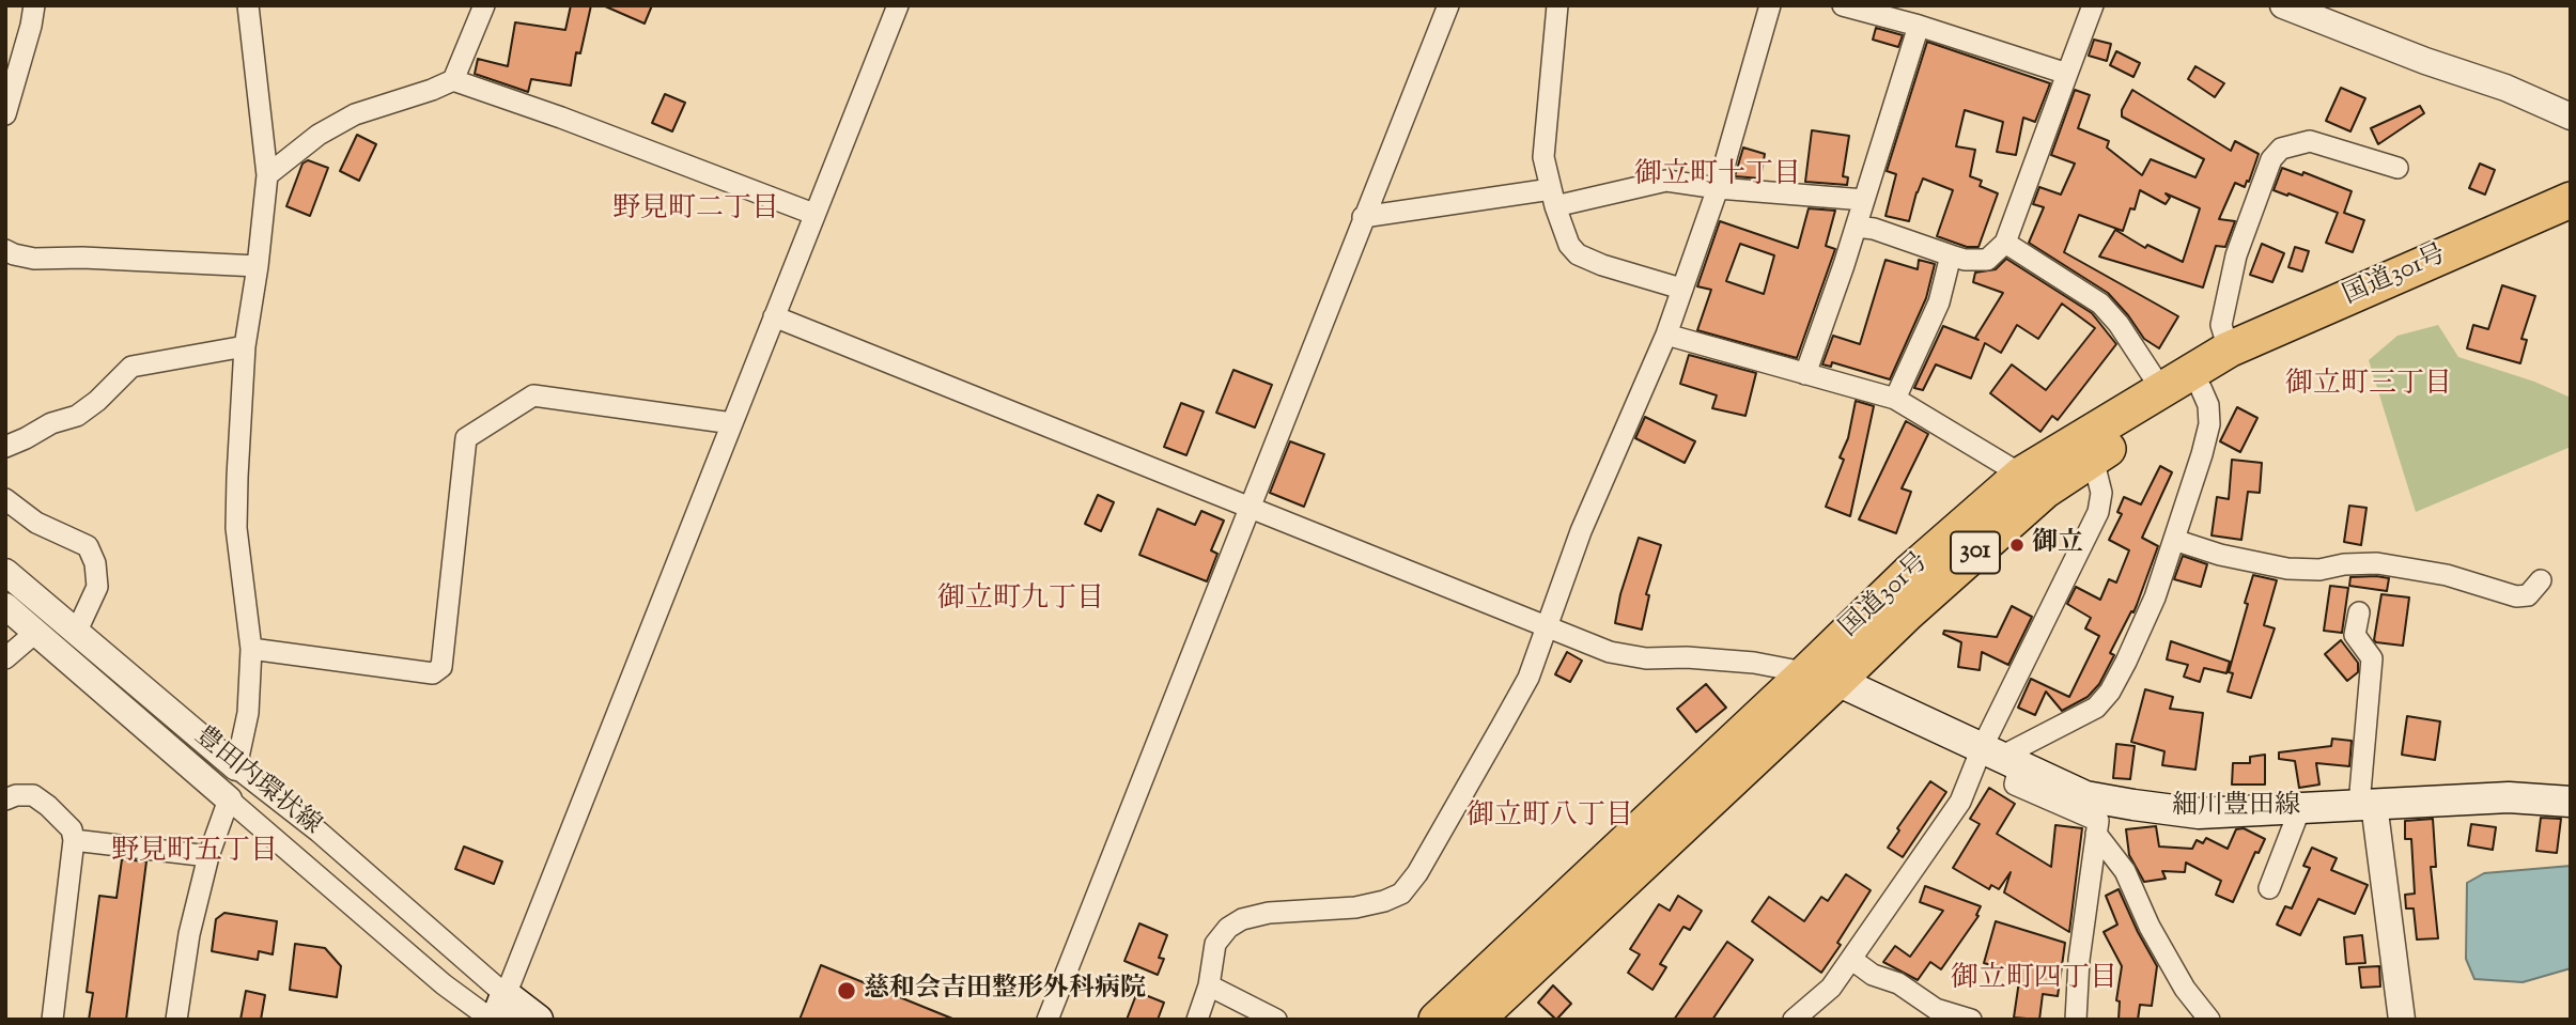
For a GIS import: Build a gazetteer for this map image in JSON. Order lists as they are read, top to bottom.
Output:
{
  "streets": {
    "highway": ["国道301号", "301"],
    "main road": ["細川豊田線"],
    "street": ["豊田内環状線"]
  },
  "crossings": [
    ["国道301号", "細川豊田線"]
  ],
  "districts": [
    "御立町十丁目",
    "野見町二丁目",
    "御立町三丁目",
    "御立町九丁目",
    "御立町八丁目",
    "野見町五丁目",
    "御立町四丁目"
  ],
  "places": ["御立", "慈和会吉田整形外科病院"]
}
